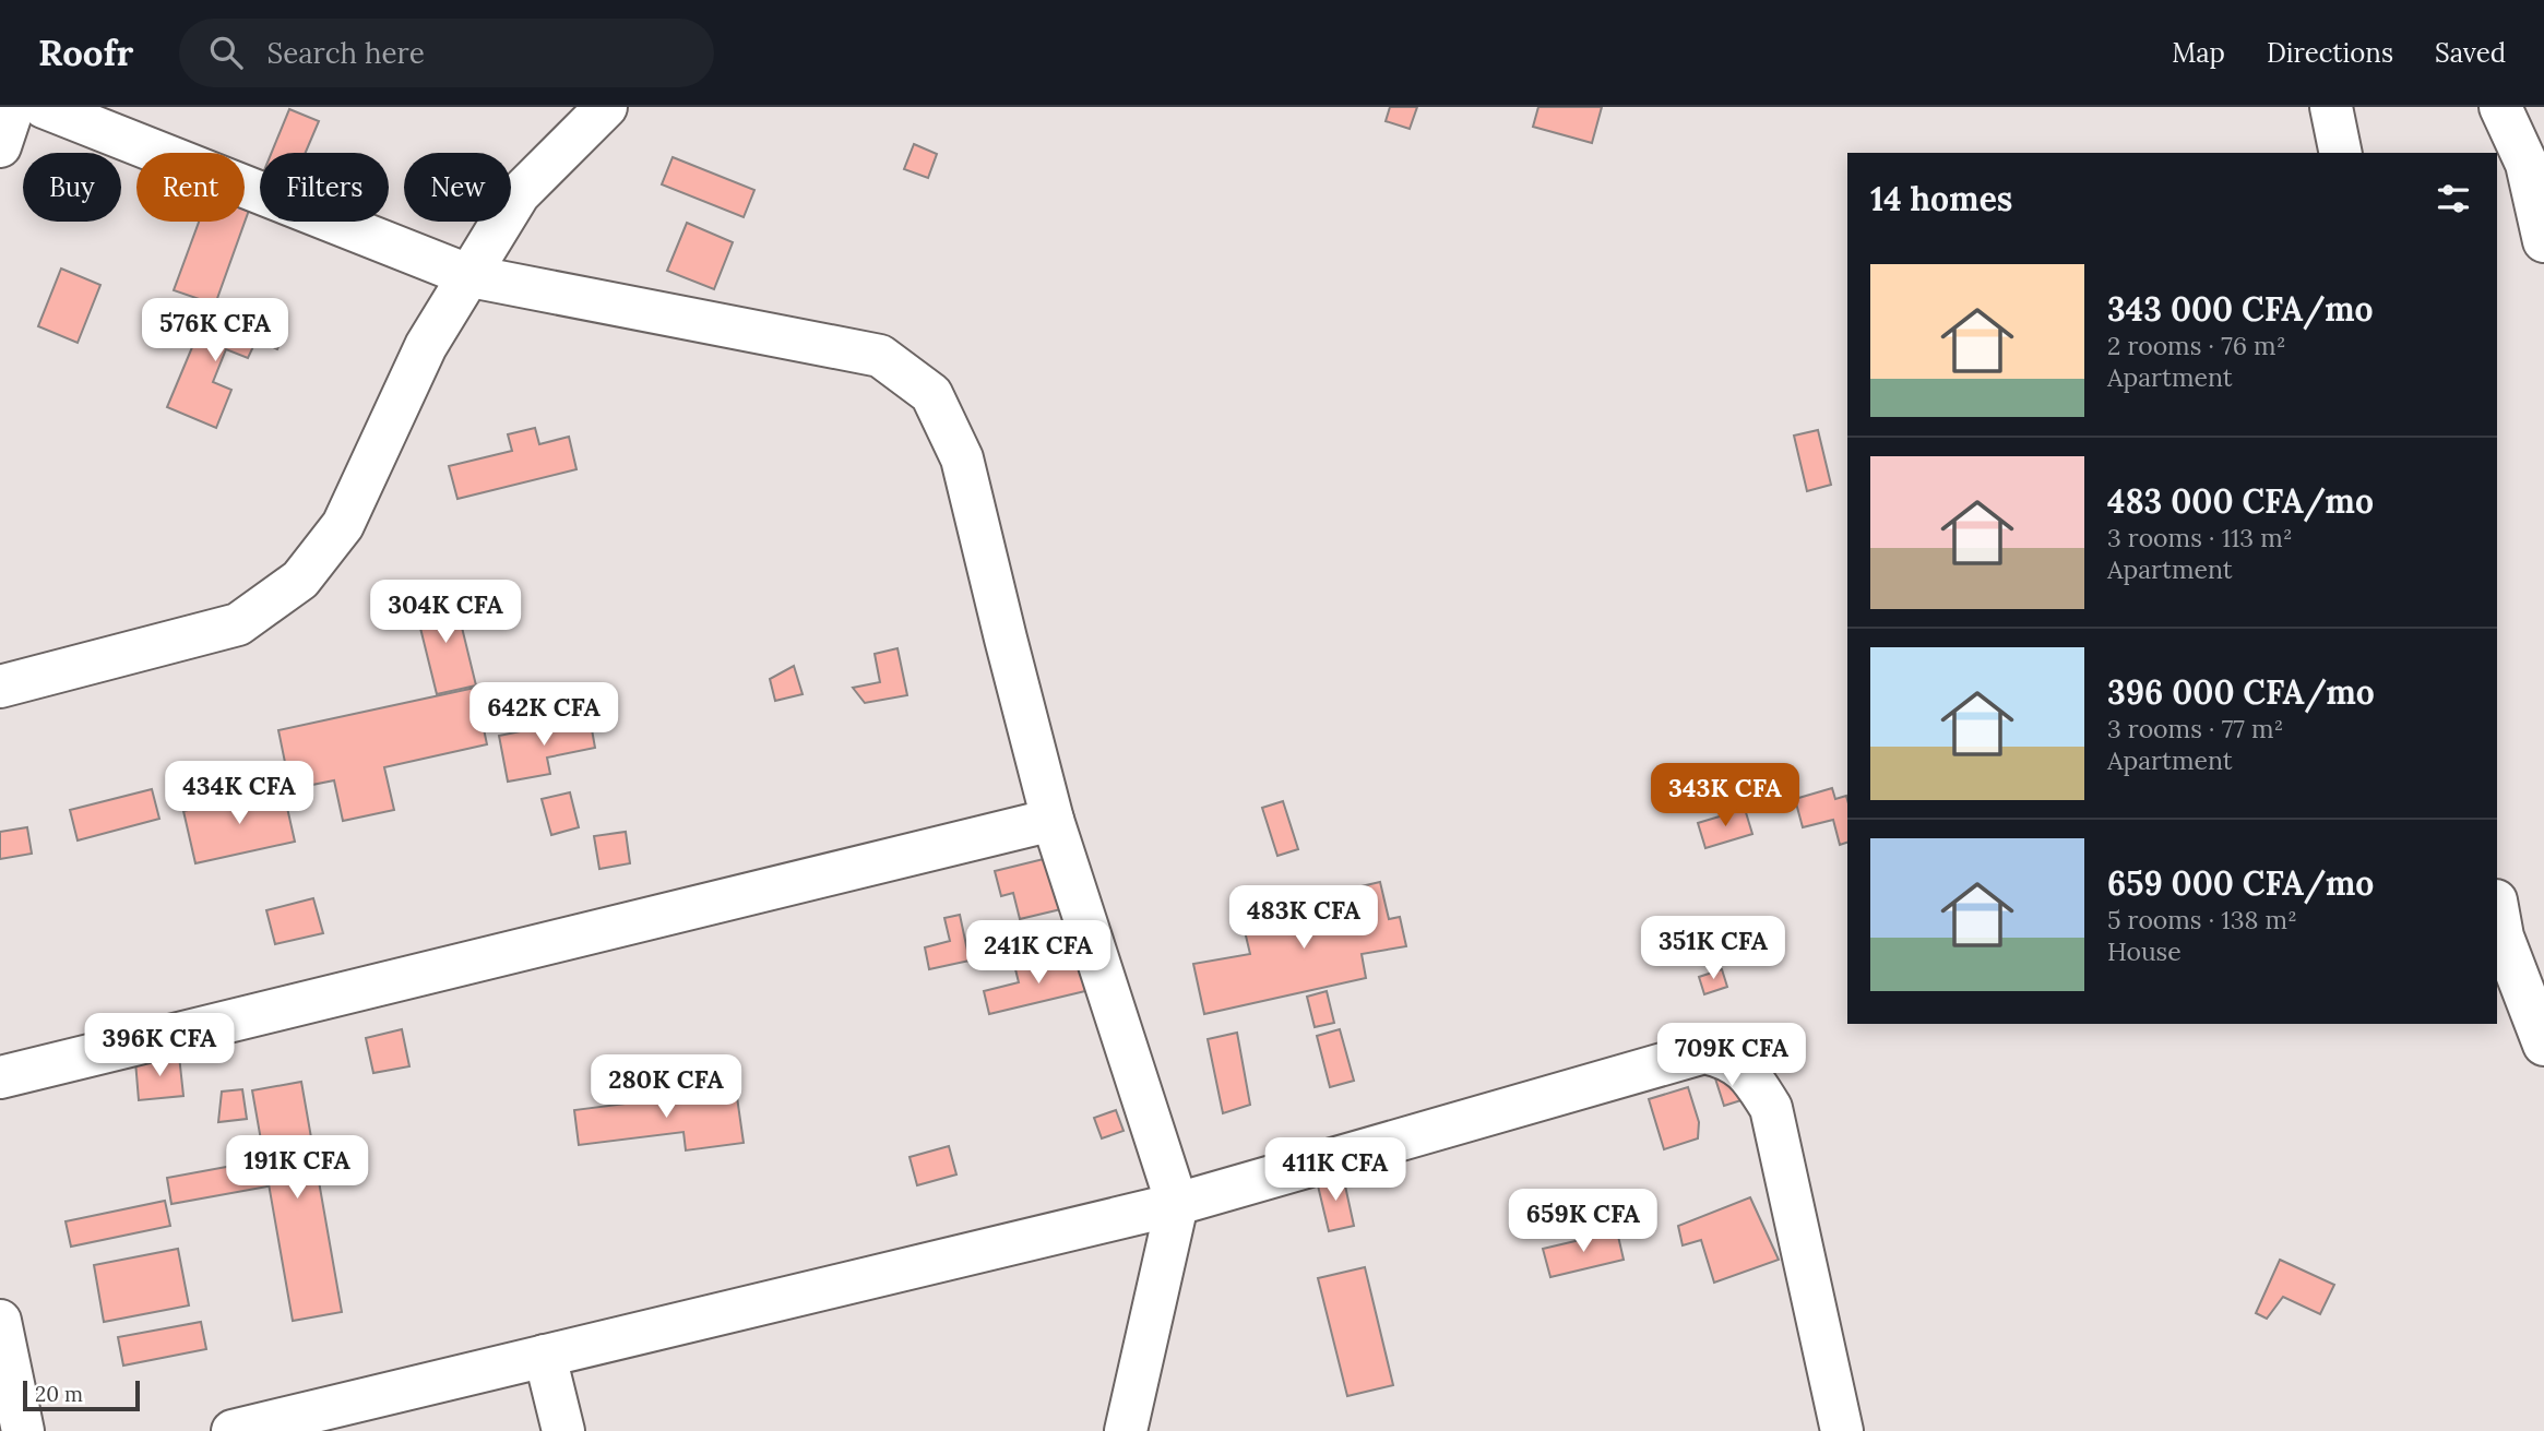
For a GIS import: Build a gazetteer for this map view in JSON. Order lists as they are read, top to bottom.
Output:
{
  "scale_bar": "20 m",
  "page": {
    "header": "Roofr",
    "search": "Search here",
    "nav": ["Map", "Directions", "Saved"],
    "chip": [
      "Buy",
      "Rent",
      "Filters",
      "New"
    ],
    "heading": "14 homes",
    "list": [
      {
        "name": "343 000 CFA/mo",
        "note": "2 rooms · 76 m² · Apartment"
      },
      {
        "name": "483 000 CFA/mo",
        "note": "3 rooms · 113 m² · Apartment"
      },
      {
        "name": "396 000 CFA/mo",
        "note": "3 rooms · 77 m² · Apartment"
      },
      {
        "name": "659 000 CFA/mo",
        "note": "5 rooms · 138 m² · House"
      }
    ],
    "price": [
      "576K CFA",
      "304K CFA",
      "642K CFA",
      "434K CFA",
      "343K CFA",
      "483K CFA",
      "351K CFA",
      "241K CFA",
      "396K CFA",
      "709K CFA",
      "280K CFA",
      "191K CFA",
      "411K CFA",
      "659K CFA"
    ],
    "scale": "20 m"
  }
}
